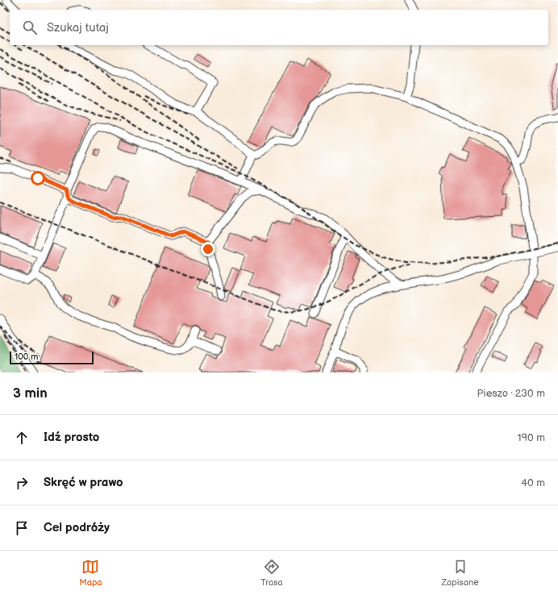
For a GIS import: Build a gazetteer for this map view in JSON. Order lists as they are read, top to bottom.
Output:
{
  "scale_bar": "100 m",
  "page": {
    "search": "Szukaj tutaj",
    "scale": "100 m",
    "heading": ["3 min", "Pieszo · 230 m"],
    "list": [
      ["Idź prosto", "190 m"],
      ["Skręć w prawo", "40 m"],
      "Cel podróży"
    ],
    "nav": ["Mapa", "Trasa", "Zapisane"]
  }
}
